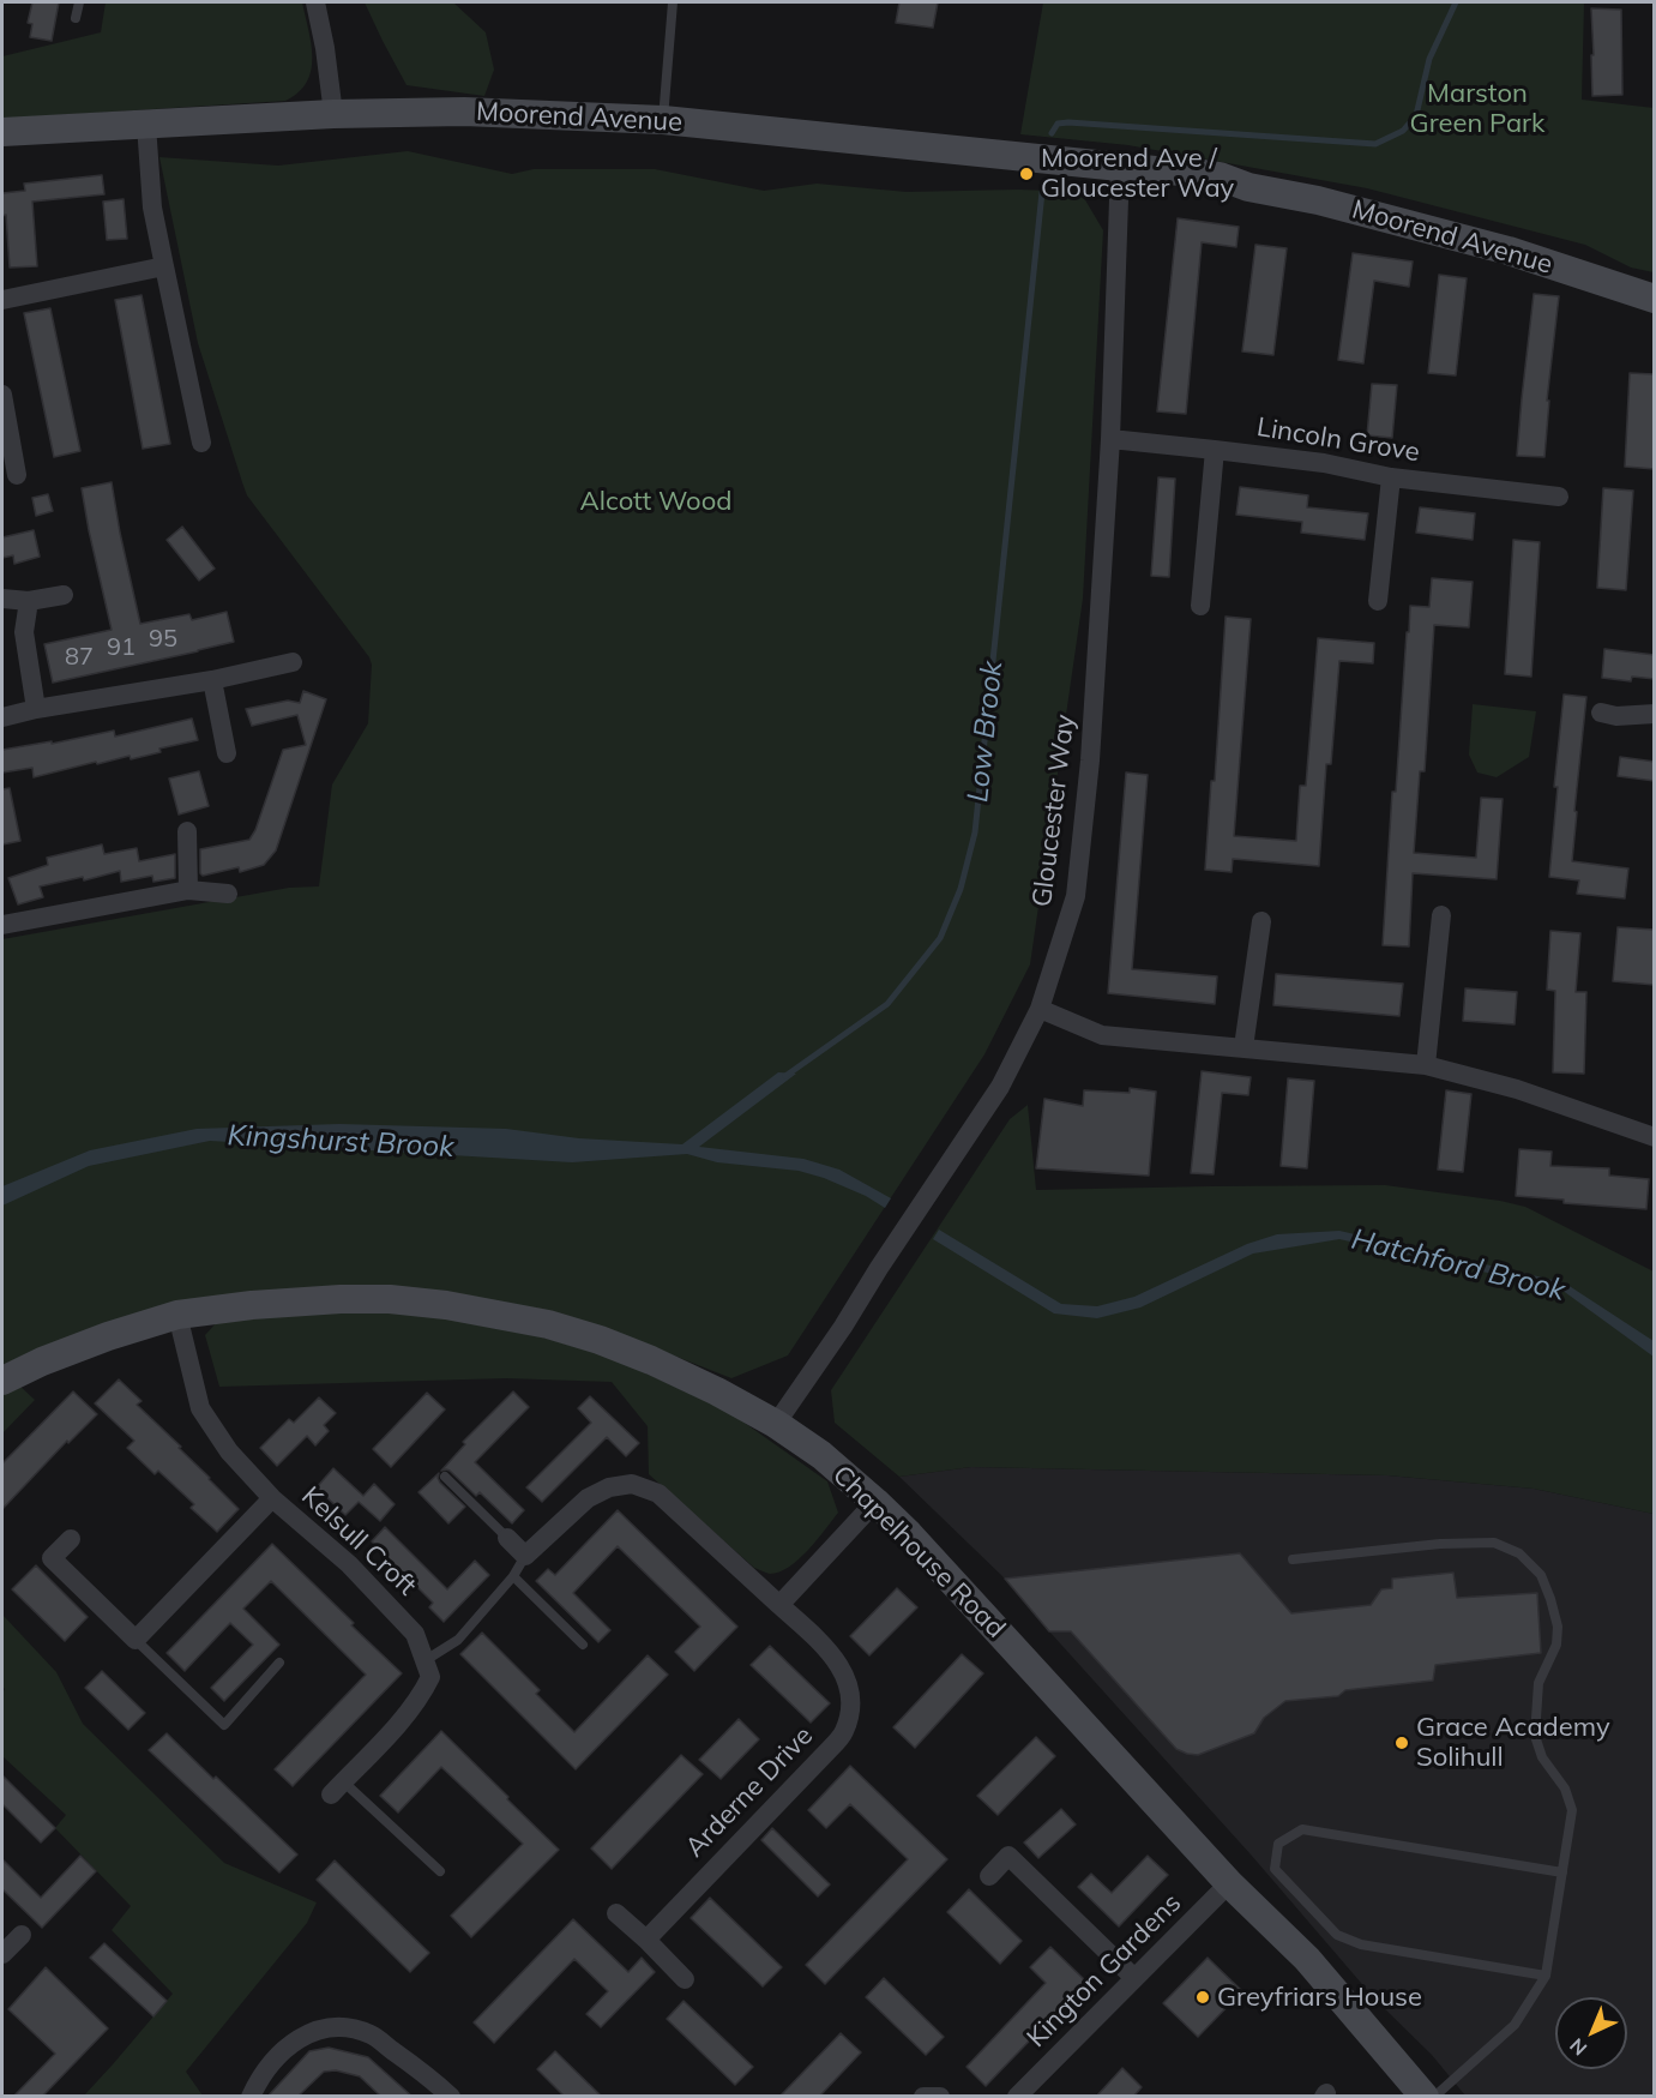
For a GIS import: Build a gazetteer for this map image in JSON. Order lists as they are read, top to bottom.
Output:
{
  "streets": {
    "street": [
      "Moorend Avenue",
      "Lincoln Grove",
      "Gloucester Way",
      "Kelsull Croft",
      "Chapelhouse Road",
      "Arderne Drive",
      "Kington Gardens"
    ]
  },
  "crossings": [
    ["Moorend Avenue", "Gloucester Way"],
    ["Lincoln Grove", "Gloucester Way"],
    ["Gloucester Way", "Chapelhouse Road"],
    ["Kelsull Croft", "Chapelhouse Road"],
    ["Chapelhouse Road", "Kington Gardens"]
  ],
  "water": ["Low Brook", "Kingshurst Brook", "Hatchford Brook"],
  "parks": ["Marston Green Park", "Alcott Wood"],
  "places": ["Moorend Ave / Gloucester Way", "Grace Academy Solihull", "Greyfriars House"],
  "house_numbers": ["95", "91", "87"],
  "north": "bottom left"
}
